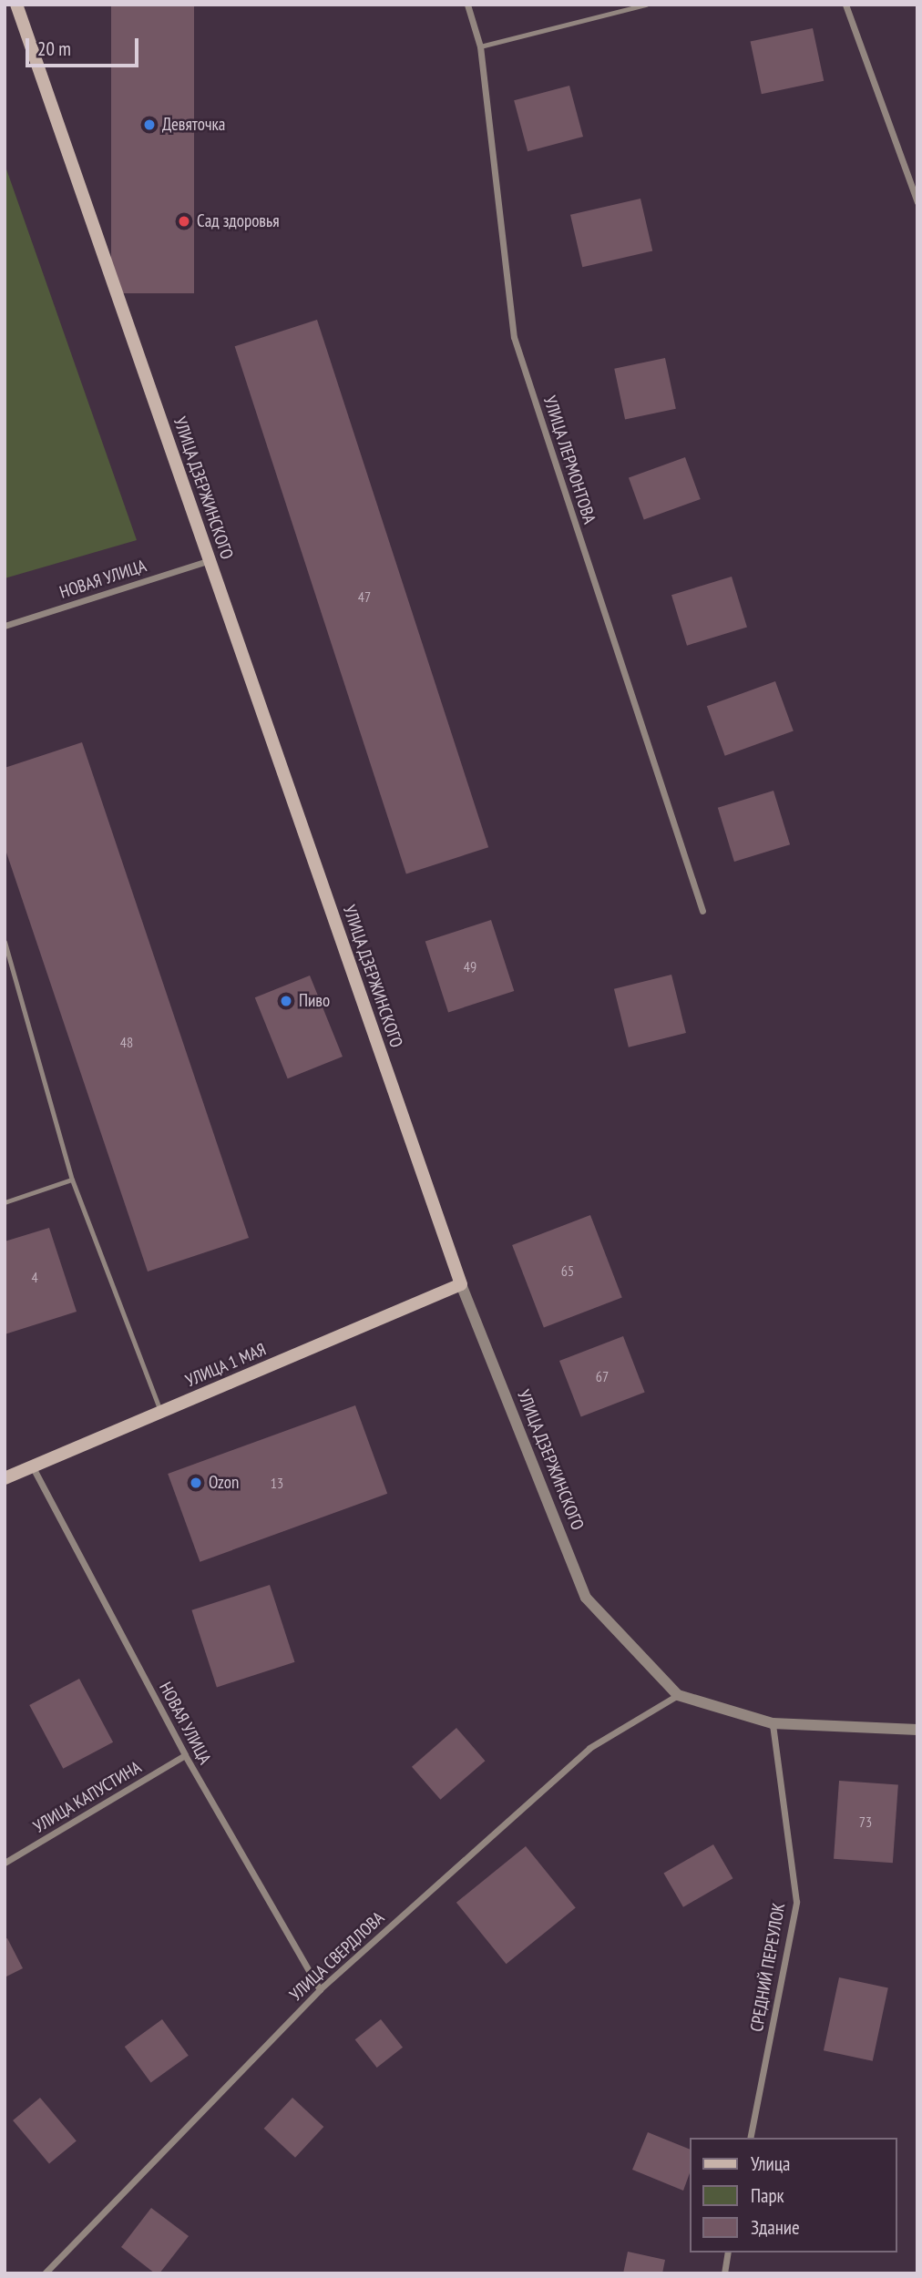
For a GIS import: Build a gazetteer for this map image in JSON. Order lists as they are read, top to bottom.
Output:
{
  "streets": {
    "main road": ["УЛИЦА ДЗЕРЖИНСКОГО", "УЛИЦА 1 МАЯ"],
    "street": [
      "УЛИЦА ЛЕРМОНТОВА",
      "НОВАЯ УЛИЦА",
      "УЛИЦА КАПУСТИНА",
      "УЛИЦА СВЕРДЛОВА",
      "СРЕДНИЙ ПЕРЕУЛОК"
    ]
  },
  "crossings": [
    ["УЛИЦА ДЗЕРЖИНСКОГО", "НОВАЯ УЛИЦА"],
    ["УЛИЦА ДЗЕРЖИНСКОГО", "УЛИЦА 1 МАЯ"],
    ["УЛИЦА ДЗЕРЖИНСКОГО", "УЛИЦА СВЕРДЛОВА"],
    ["НОВАЯ УЛИЦА", "УЛИЦА 1 МАЯ"],
    ["НОВАЯ УЛИЦА", "УЛИЦА КАПУСТИНА"],
    ["НОВАЯ УЛИЦА", "УЛИЦА СВЕРДЛОВА"]
  ],
  "places": [
    "Девяточка",
    "Сад здоровья",
    "Пиво",
    "Ozon"
  ],
  "house_numbers": [
    "47",
    "49",
    "48",
    "65",
    "4",
    "67",
    "13",
    "73"
  ],
  "legend": ["Улица", "Парк", "Здание"],
  "scale_bar": "20 m"
}
